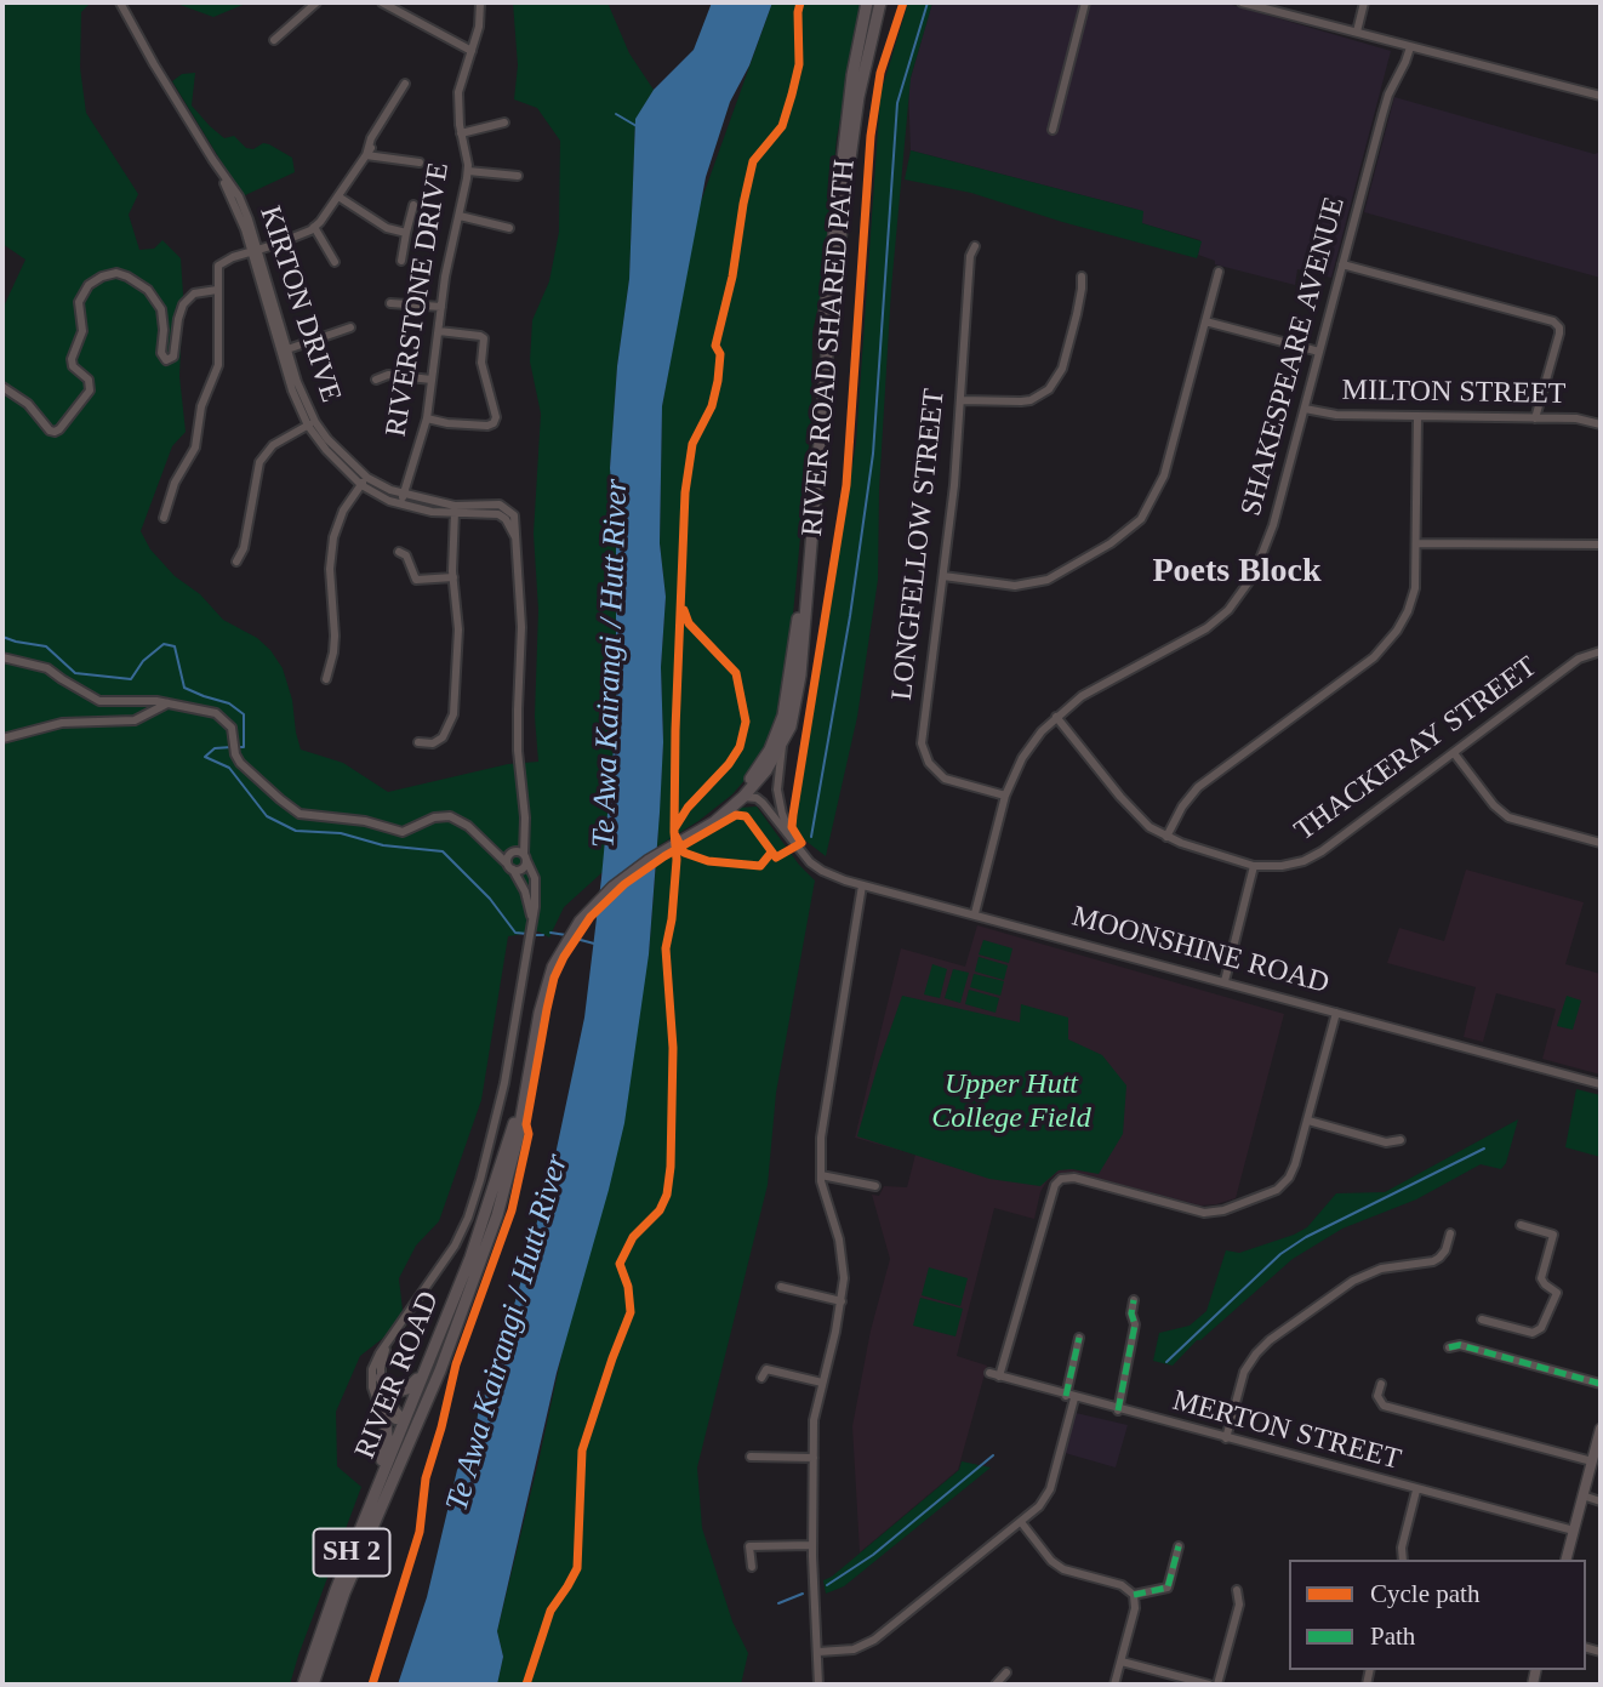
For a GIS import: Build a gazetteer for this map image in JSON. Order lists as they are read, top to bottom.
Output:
{
  "streets": {
    "highway": ["RIVER ROAD", "SH 2"],
    "street": [
      "RIVERSTONE DRIVE",
      "KIRTON DRIVE",
      "SHAKESPEARE AVENUE",
      "MILTON STREET",
      "LONGFELLOW STREET",
      "THACKERAY STREET",
      "MOONSHINE ROAD",
      "MERTON STREET"
    ],
    "cycle path": ["RIVER ROAD SHARED PATH"]
  },
  "crossings": [
    ["RIVERSTONE DRIVE", "KIRTON DRIVE"],
    ["SHAKESPEARE AVENUE", "MILTON STREET"],
    ["SHAKESPEARE AVENUE", "LONGFELLOW STREET"],
    ["SHAKESPEARE AVENUE", "THACKERAY STREET"],
    ["SHAKESPEARE AVENUE", "MOONSHINE ROAD"],
    ["MOONSHINE ROAD", "RIVER ROAD"]
  ],
  "districts": ["Poets Block"],
  "water": ["Te Awa Kairangi / Hutt River"],
  "parks": ["Upper Hutt College Field"],
  "legend": ["Cycle path", "Path"]
}
